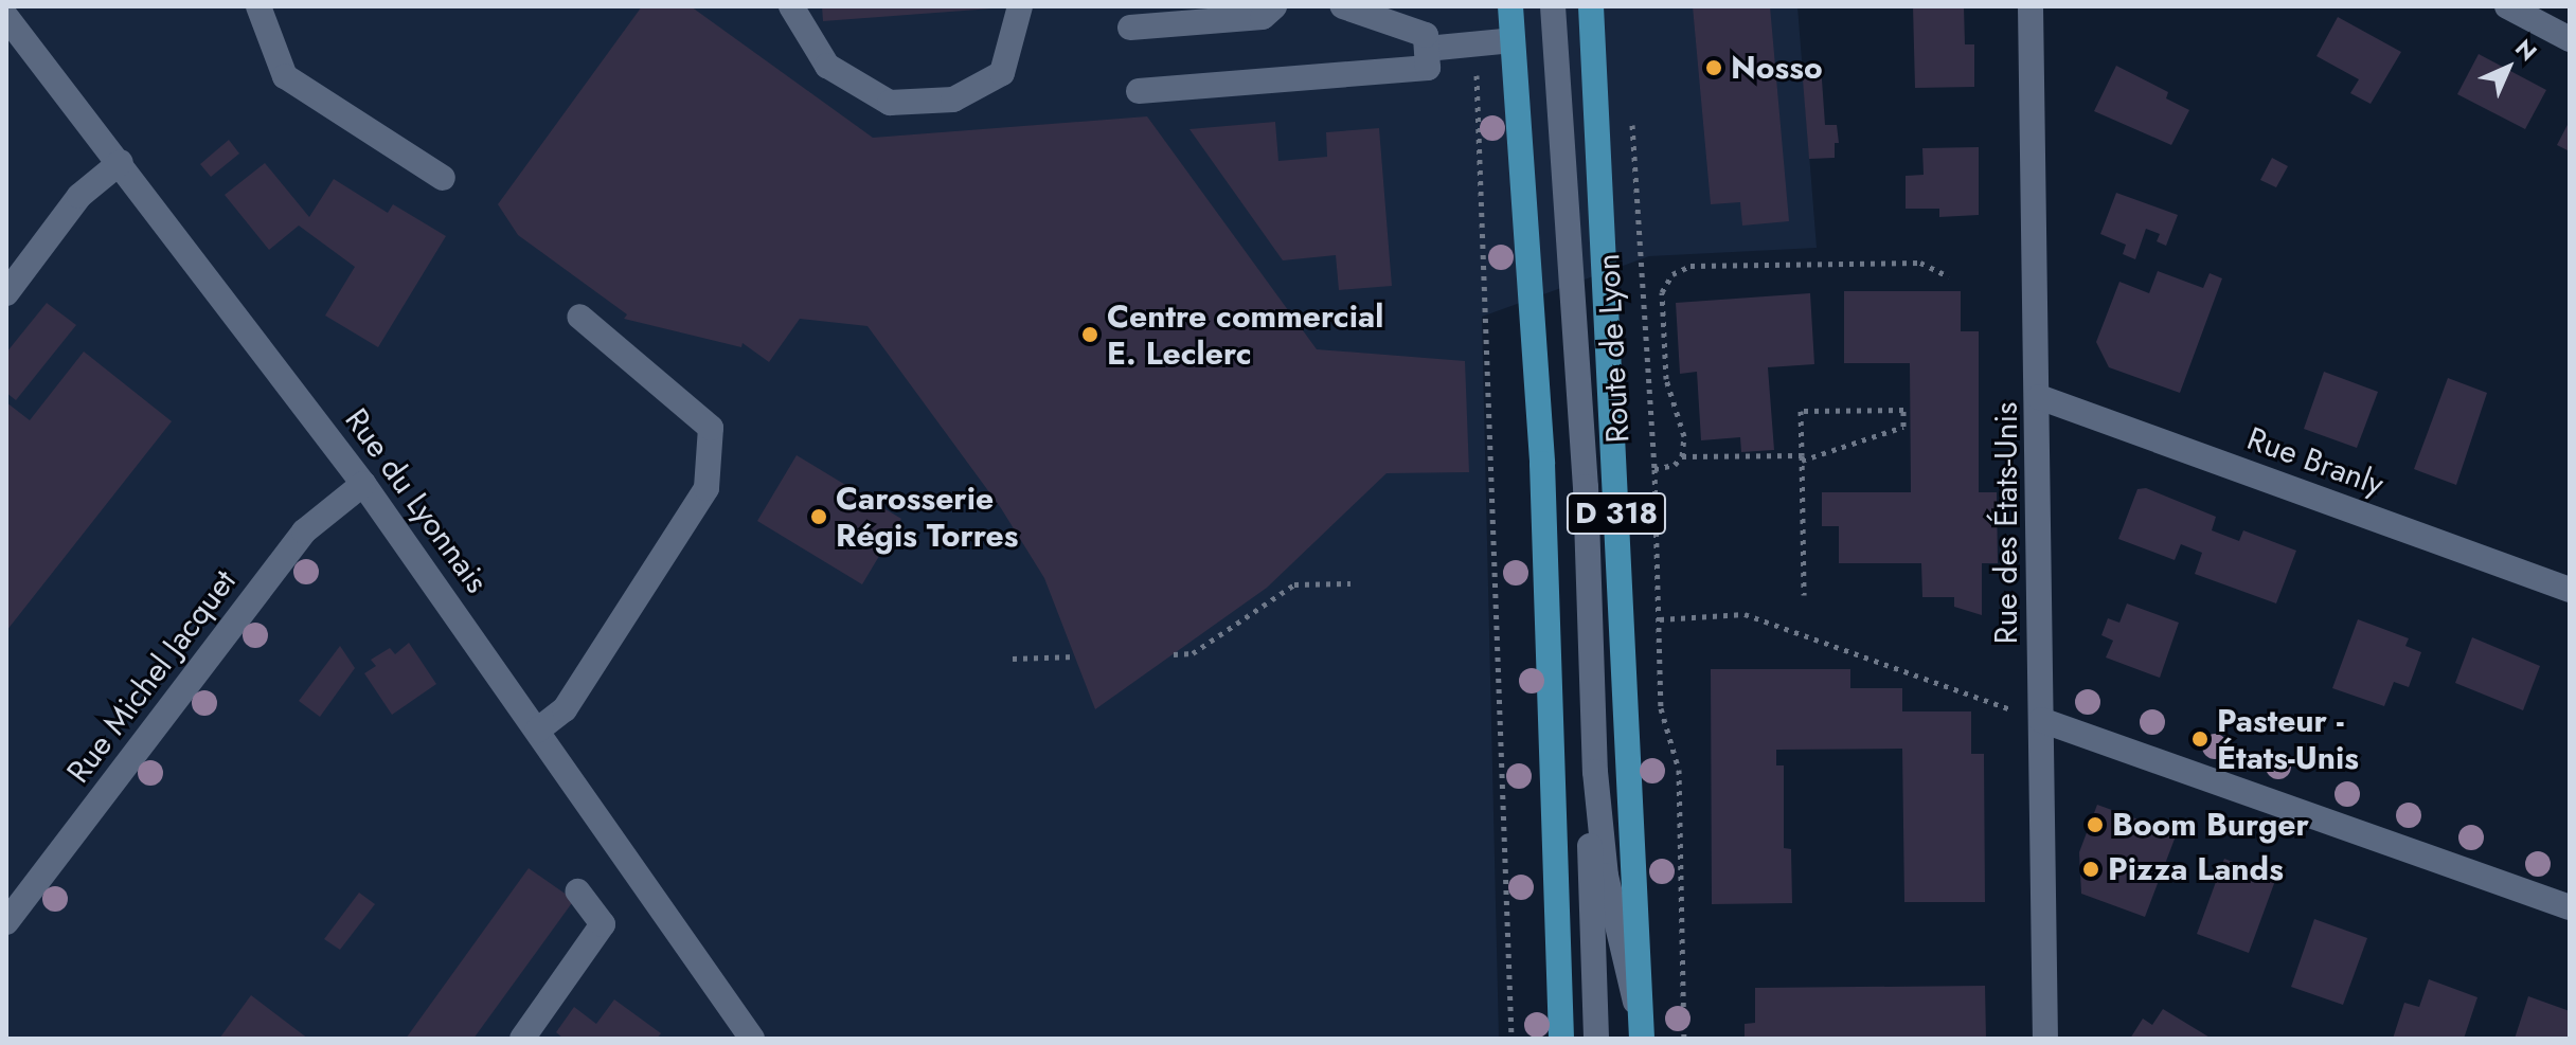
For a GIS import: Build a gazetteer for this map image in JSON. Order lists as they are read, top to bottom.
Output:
{
  "streets": {
    "main road": ["Route de Lyon", "D 318"],
    "street": [
      "Rue Branly",
      "Rue du Lyonnais",
      "Rue des États-Unis",
      "Rue Michel Jacquet"
    ]
  },
  "crossings": [
    ["Rue Branly", "Rue des États-Unis"],
    ["Rue du Lyonnais", "Rue Michel Jacquet"]
  ],
  "places": [
    "Nosso",
    "Centre commercial E. Leclerc",
    "Carosserie Régis Torres",
    "Pasteur - États-Unis",
    "Boom Burger",
    "Pizza Lands"
  ],
  "north": "top right"
}
